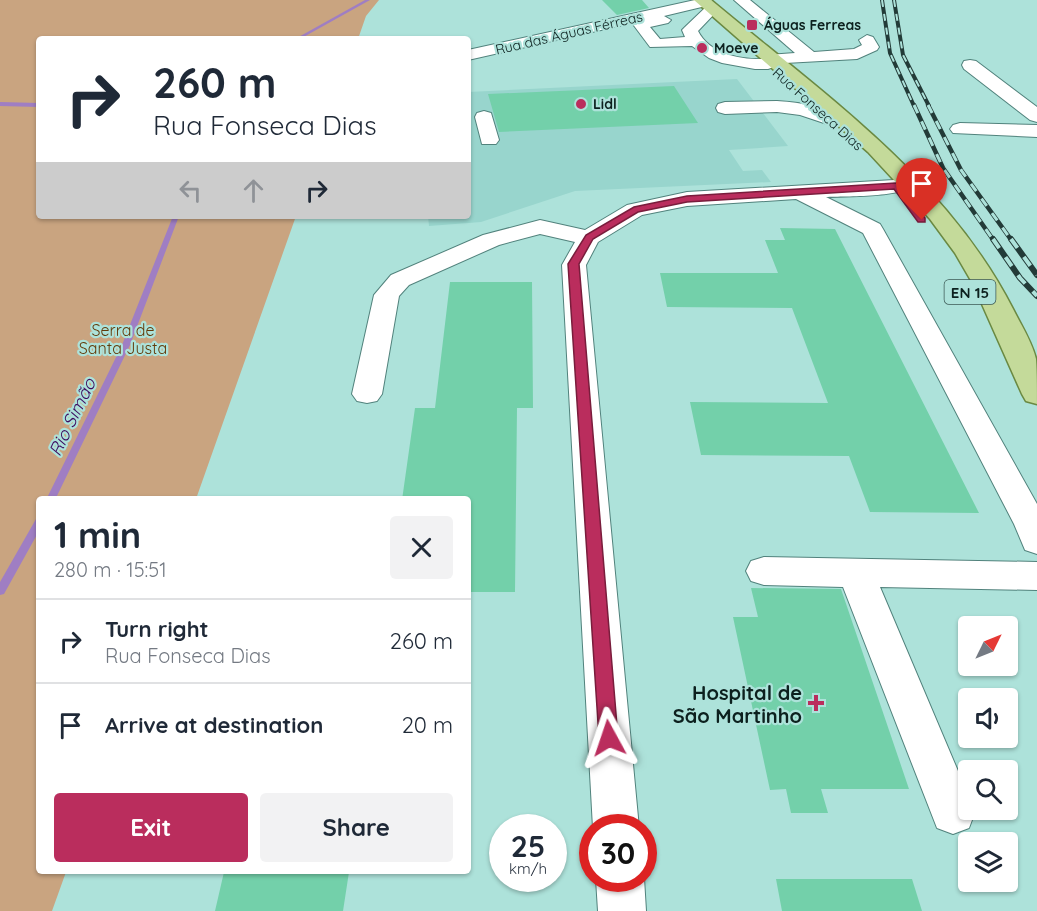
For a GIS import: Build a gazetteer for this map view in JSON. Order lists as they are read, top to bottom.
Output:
{
  "streets": {
    "main road": ["Rua Fonseca Dias", "EN 15"],
    "street": ["Rua das Águas Férreas"]
  },
  "crossings": [
    ["Rua das Águas Férreas", "Rua Fonseca Dias"]
  ],
  "water": ["Rio Simão"],
  "parks": ["Serra de Santa Justa"],
  "places": {
    "transit": ["Águas Ferreas"],
    "other": ["Moeve", "Lidl"],
    "health": ["Hospital de São Martinho"]
  },
  "north": "top right",
  "page": {
    "turn": ["260 m", "Rua Fonseca Dias"],
    "heading": ["1 min", "280 m · 15:51"],
    "list": [
      {
        "name": "Turn right",
        "note": "Rua Fonseca Dias",
        "value": "260 m"
      },
      {
        "name": "Arrive at destination",
        "value": "20 m"
      }
    ],
    "buttons": ["Exit", "Share"],
    "speed": "25 km/h",
    "limit": "30"
  }
}
